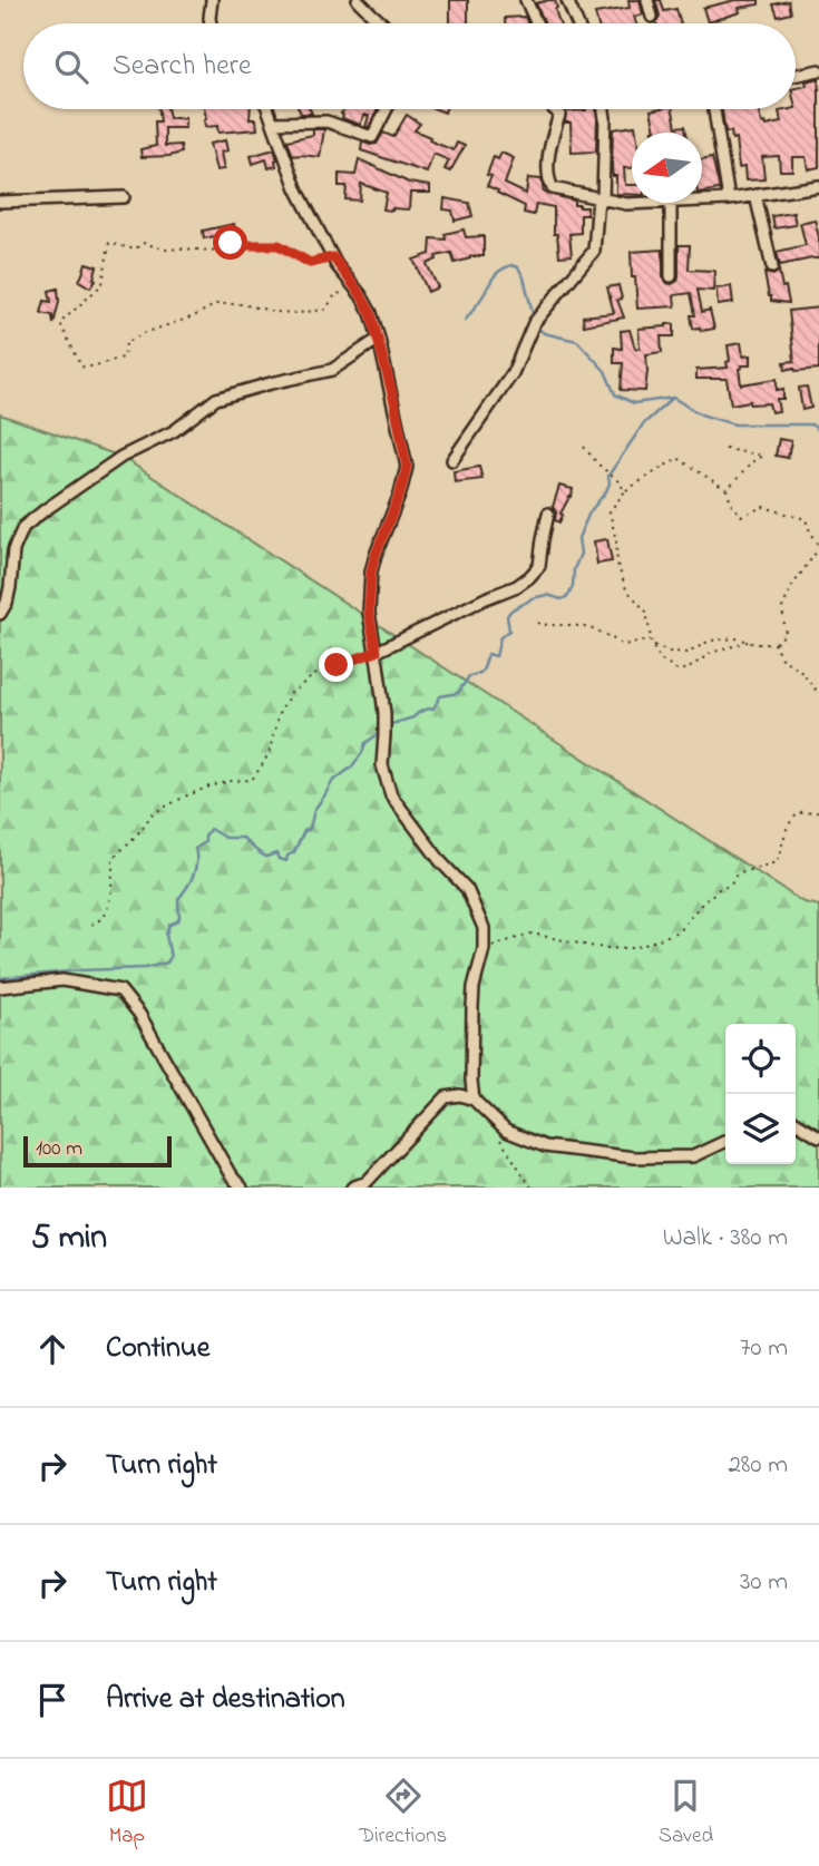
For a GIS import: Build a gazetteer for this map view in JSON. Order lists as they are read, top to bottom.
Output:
{
  "scale_bar": "100 m",
  "north": "left",
  "page": {
    "search": "Search here",
    "scale": "100 m",
    "heading": ["5 min", "Walk · 380 m"],
    "list": [
      ["Continue", "70 m"],
      ["Turn right", "280 m"],
      ["Turn right", "30 m"],
      "Arrive at destination"
    ],
    "nav": ["Map", "Directions", "Saved"]
  }
}
